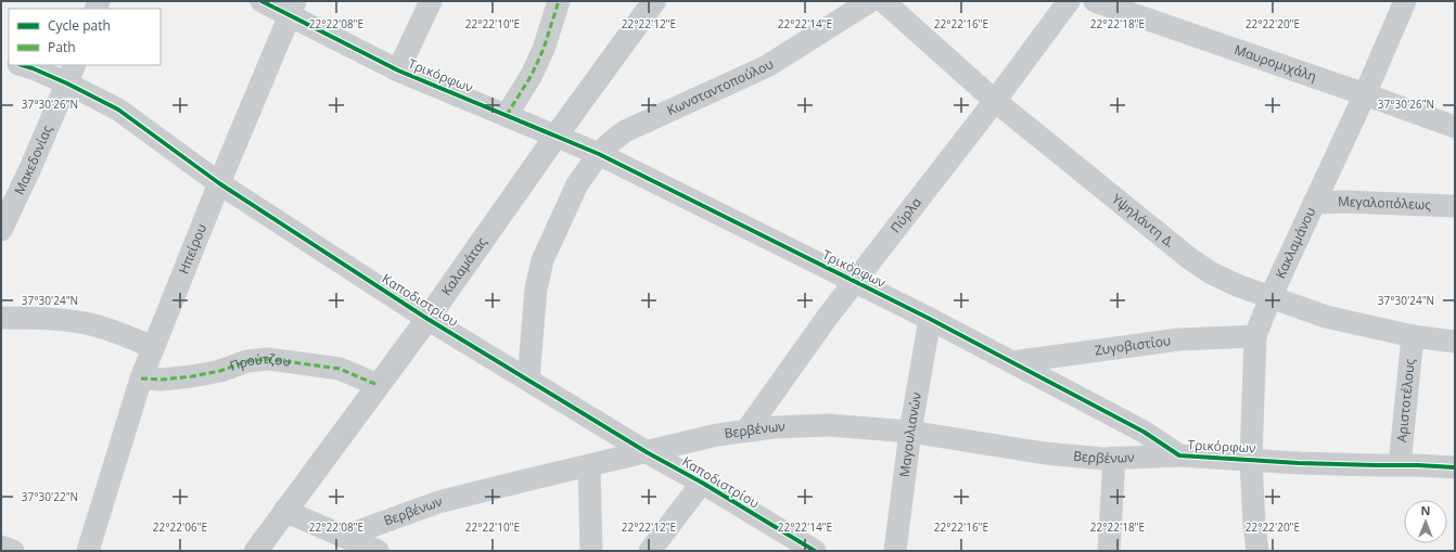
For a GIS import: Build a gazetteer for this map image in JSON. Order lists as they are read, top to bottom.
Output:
{
  "streets": {
    "main road": ["Καλαμάτας"],
    "street": [
      "Μαυρομιχάλη",
      "Τρικόρφων",
      "Κωνσταντοπούλου",
      "Μακεδονίας",
      "Μεγαλοπόλεως",
      "Πύρλα",
      "Υψηλάντη Δ.",
      "Κακλαμάνου",
      "Ηπείρου",
      "Καποδιστρίου",
      "Ζυγοβιστίου",
      "Προύτζου",
      "Αριστοτέλους",
      "Βερβένων",
      "Μαγουλιανών"
    ]
  },
  "crossings": [
    ["Μαυρομιχάλη", "Κακλαμάνου"],
    ["Τρικόρφων", "Κωνσταντοπούλου"],
    ["Τρικόρφων", "Πύρλα"],
    ["Τρικόρφων", "Κακλαμάνου"],
    ["Τρικόρφων", "Ηπείρου"],
    ["Τρικόρφων", "Καλαμάτας"],
    ["Τρικόρφων", "Ζυγοβιστίου"],
    ["Τρικόρφων", "Αριστοτέλους"],
    ["Τρικόρφων", "Βερβένων"],
    ["Τρικόρφων", "Μαγουλιανών"],
    ["Κωνσταντοπούλου", "Καποδιστρίου"],
    ["Μακεδονίας", "Καποδιστρίου"],
    ["Μεγαλοπόλεως", "Κακλαμάνου"],
    ["Πύρλα", "Υψηλάντη Δ."],
    ["Πύρλα", "Βερβένων"],
    ["Υψηλάντη Δ.", "Κακλαμάνου"],
    ["Υψηλάντη Δ.", "Αριστοτέλους"],
    ["Κακλαμάνου", "Ζυγοβιστίου"],
    ["Ηπείρου", "Καποδιστρίου"],
    ["Ηπείρου", "Προύτζου"],
    ["Καλαμάτας", "Καποδιστρίου"],
    ["Καλαμάτας", "Προύτζου"],
    ["Καποδιστρίου", "Βερβένων"],
    ["Βερβένων", "Μαγουλιανών"]
  ],
  "legend": ["Cycle path", "Path"],
  "north": "top",
  "coordinates": [
    "22°22'08\"E",
    "22°22'10\"E",
    "22°22'12\"E",
    "22°22'14\"E",
    "22°22'16\"E",
    "22°22'18\"E",
    "22°22'20\"E",
    "37°30'26\"N",
    "37°30'24\"N",
    "37°30'22\"N",
    "22°22'06\"E"
  ]
}
